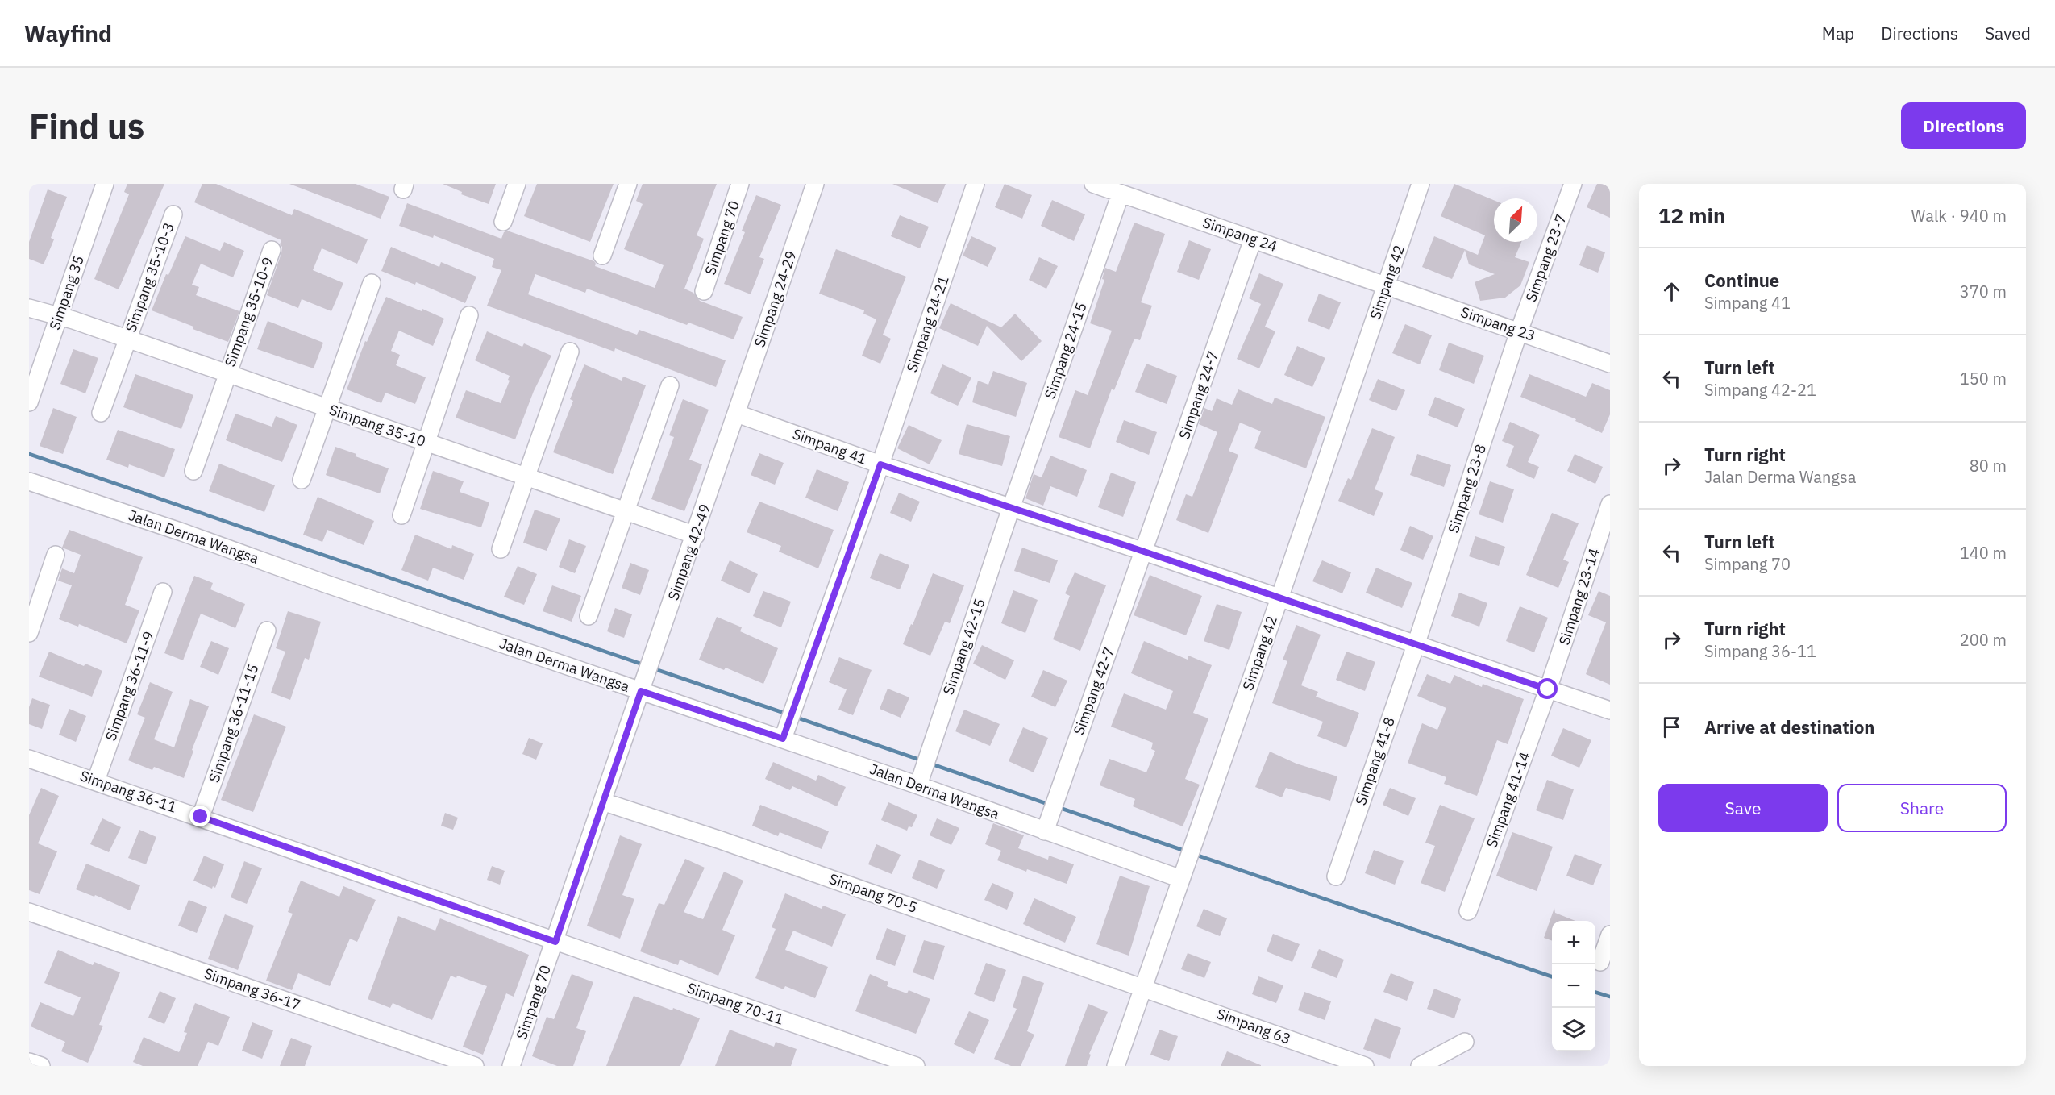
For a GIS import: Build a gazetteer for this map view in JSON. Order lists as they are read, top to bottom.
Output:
{
  "streets": {
    "street": [
      "Simpang 24",
      "Simpang 70",
      "Simpang 23-7",
      "Simpang 35-10-3",
      "Simpang 42",
      "Simpang 35",
      "Simpang 24-29",
      "Simpang 35-10-9",
      "Simpang 24-21",
      "Simpang 23",
      "Simpang 24-15",
      "Simpang 24-7",
      "Simpang 35-10",
      "Simpang 41",
      "Simpang 23-8",
      "Jalan Derma Wangsa",
      "Simpang 42-49",
      "Simpang 23-14",
      "Simpang 42-15",
      "Simpang 36-11-9",
      "Simpang 42-7",
      "Simpang 36-11-15",
      "Simpang 41-8",
      "Simpang 36-11",
      "Simpang 41-14",
      "Simpang 70-5",
      "Simpang 36-17",
      "Simpang 70-11",
      "Simpang 63"
    ]
  },
  "crossings": [
    ["Simpang 24", "Simpang 42"],
    ["Simpang 24", "Simpang 23"],
    ["Simpang 24", "Simpang 24-15"],
    ["Simpang 24", "Simpang 24-7"],
    ["Simpang 70", "Jalan Derma Wangsa"],
    ["Simpang 70", "Simpang 42-49"],
    ["Simpang 70", "Simpang 36-11"],
    ["Simpang 70", "Simpang 70-5"],
    ["Simpang 70", "Simpang 70-11"],
    ["Simpang 23-7", "Simpang 23"],
    ["Simpang 23-7", "Simpang 23-8"],
    ["Simpang 35-10-3", "Simpang 35-10"],
    ["Simpang 42", "Simpang 23"],
    ["Simpang 42", "Simpang 41"],
    ["Simpang 42", "Jalan Derma Wangsa"],
    ["Simpang 42", "Simpang 70-5"],
    ["Simpang 42", "Simpang 63"],
    ["Simpang 35", "Simpang 35-10"],
    ["Simpang 24-29", "Simpang 41"],
    ["Simpang 24-29", "Simpang 42-49"],
    ["Simpang 35-10-9", "Simpang 35-10"],
    ["Simpang 24-21", "Simpang 41"],
    ["Simpang 24-21", "Jalan Derma Wangsa"],
    ["Simpang 23", "Simpang 23-8"],
    ["Simpang 24-15", "Simpang 41"],
    ["Simpang 24-15", "Simpang 42-15"],
    ["Simpang 24-7", "Simpang 41"],
    ["Simpang 24-7", "Simpang 42-7"],
    ["Simpang 35-10", "Simpang 42-49"],
    ["Simpang 41", "Simpang 23-8"],
    ["Simpang 41", "Simpang 42-49"],
    ["Simpang 41", "Simpang 23-14"],
    ["Simpang 41", "Simpang 42-15"],
    ["Simpang 41", "Simpang 42-7"],
    ["Simpang 41", "Simpang 41-8"],
    ["Simpang 41", "Simpang 41-14"],
    ["Simpang 23-8", "Simpang 41-8"],
    ["Jalan Derma Wangsa", "Simpang 42-49"],
    ["Jalan Derma Wangsa", "Simpang 42-15"],
    ["Jalan Derma Wangsa", "Simpang 42-7"],
    ["Simpang 23-14", "Simpang 41-14"],
    ["Simpang 36-11-9", "Simpang 36-11"],
    ["Simpang 36-11-15", "Simpang 36-11"],
    ["Simpang 36-11", "Simpang 70-11"],
    ["Simpang 70-5", "Simpang 63"]
  ],
  "north": "top right",
  "page": {
    "header": "Wayfind",
    "nav": ["Map", "Directions", "Saved"],
    "buttons": [
      "Directions",
      ["Save", "Share"]
    ],
    "title": "Find us",
    "heading": ["12 min", "Walk · 940 m"],
    "list": [
      ["Continue", "Simpang 41", "370 m"],
      ["Turn left", "Simpang 42-21", "150 m"],
      ["Turn right", "Jalan Derma Wangsa", "80 m"],
      ["Turn left", "Simpang 70", "140 m"],
      ["Turn right", "Simpang 36-11", "200 m"],
      "Arrive at destination"
    ],
    "map_buttons": ["+", "−"]
  }
}
